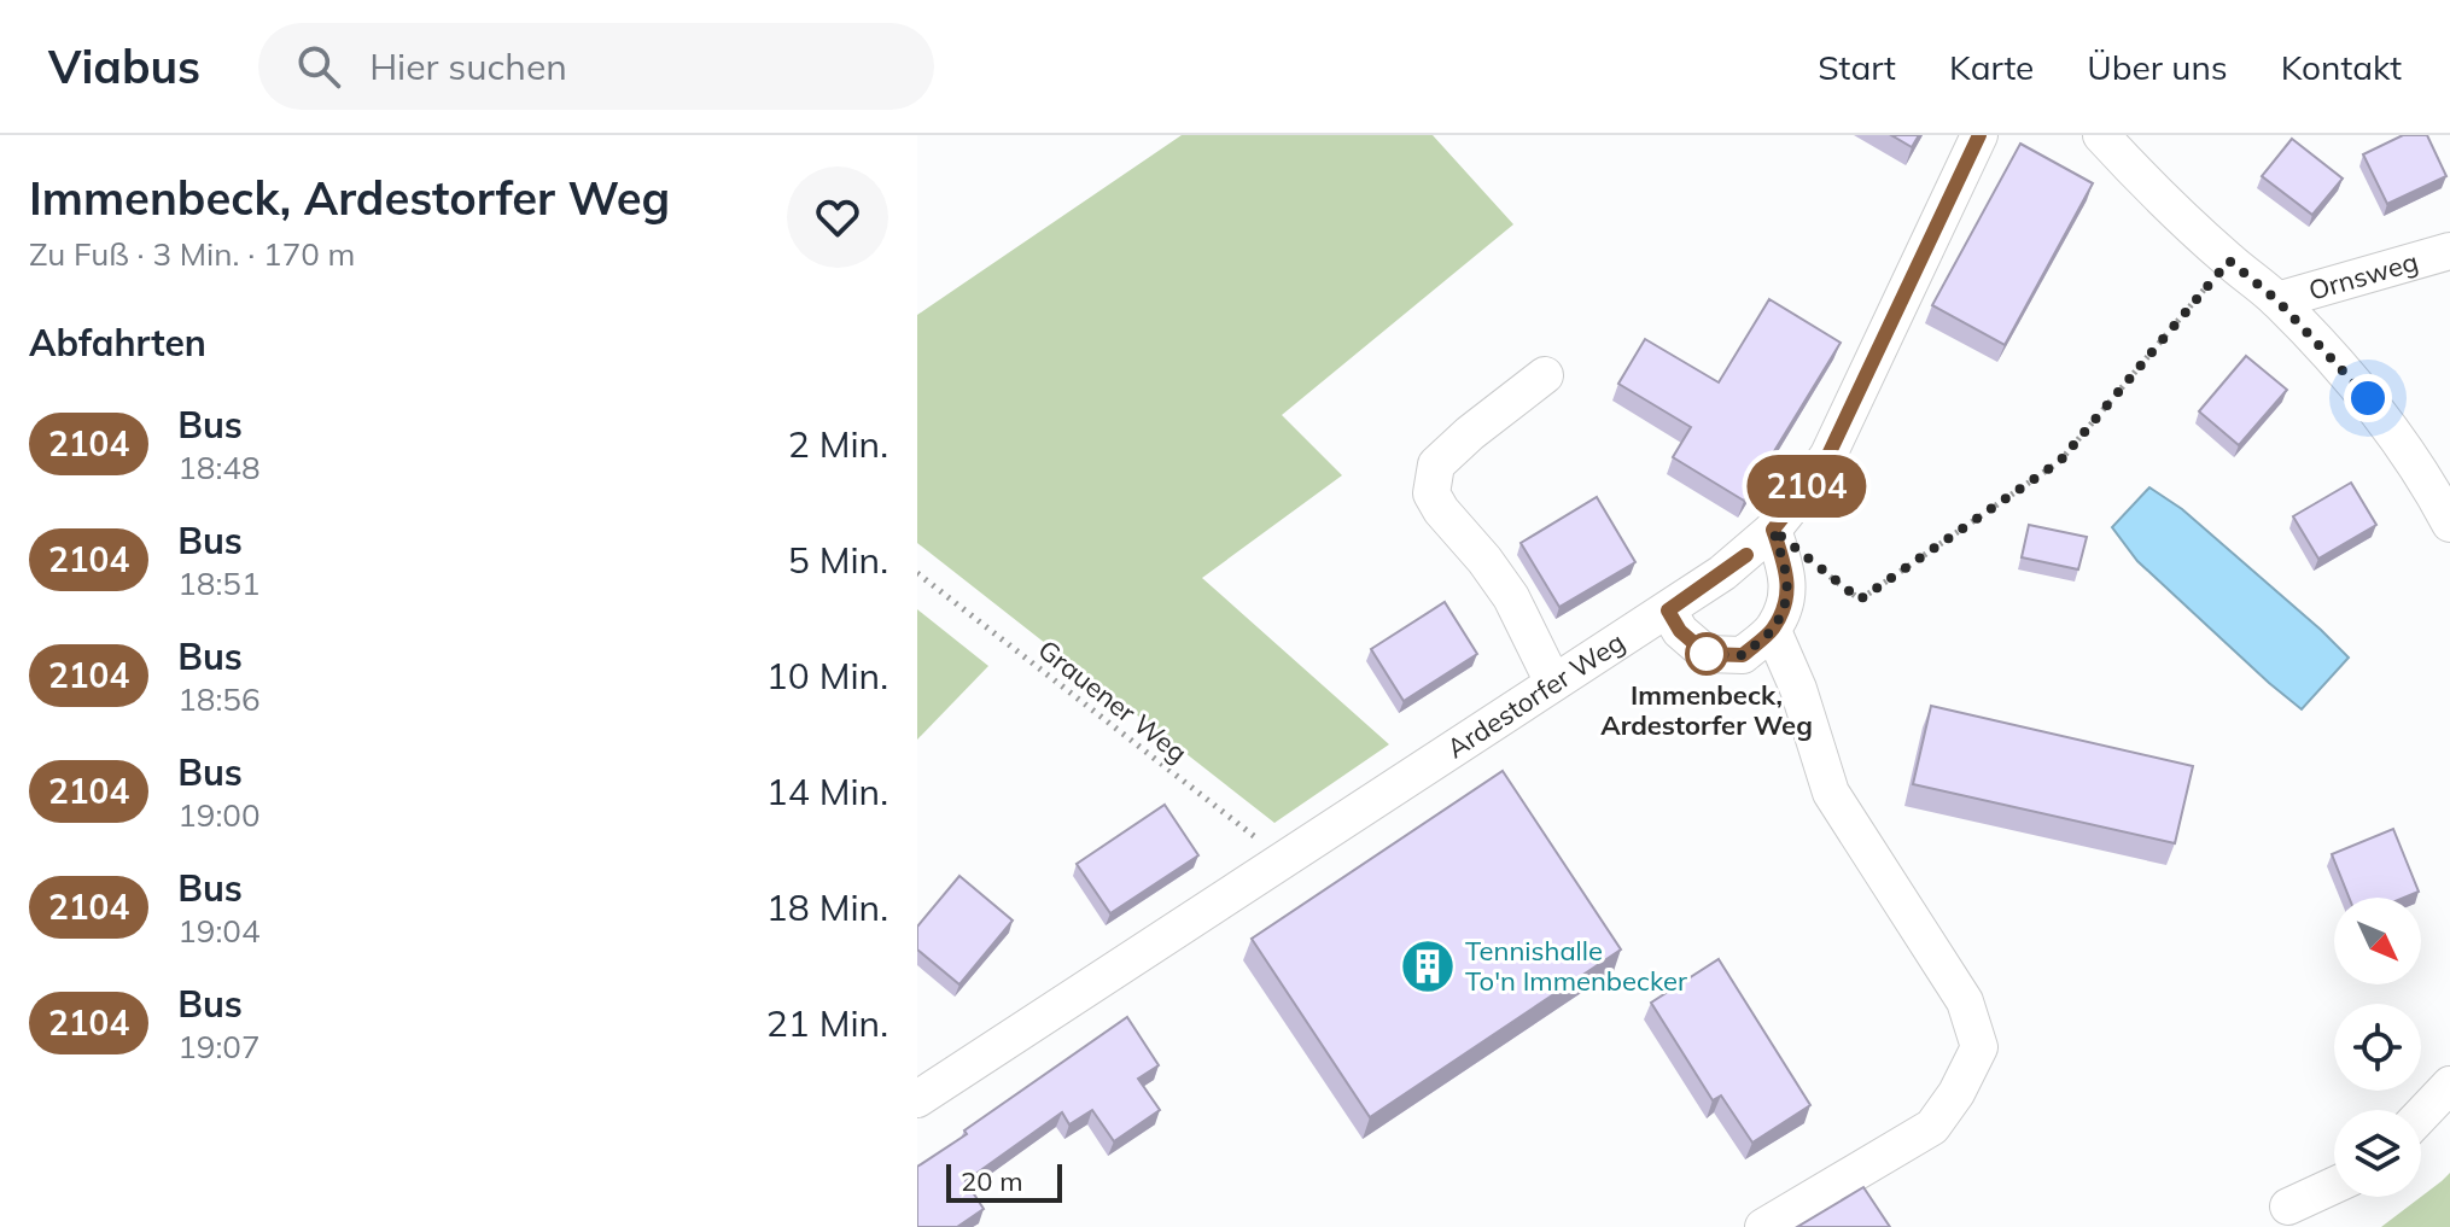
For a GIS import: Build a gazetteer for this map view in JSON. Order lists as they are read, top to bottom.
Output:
{
  "streets": {
    "street": ["Ornsweg", "Ardestorfer Weg"],
    "path": ["Grauener Weg"]
  },
  "crossings": [
    ["Ardestorfer Weg", "Grauener Weg"]
  ],
  "places": {
    "other": ["Immenbeck, Ardestorfer Weg"],
    "building": ["Tennishalle To'n Immenbecker"]
  },
  "lines": ["bus line 2104"],
  "scale_bar": "20 m",
  "north": "bottom right",
  "page": {
    "header": "Viabus",
    "search": "Hier suchen",
    "nav": [
      "Start",
      "Karte",
      "Über uns",
      "Kontakt"
    ],
    "heading": [
      ["Immenbeck, Ardestorfer Weg", "Zu Fuß · 3 Min. · 170 m"],
      "Abfahrten"
    ],
    "on_map": "2104",
    "list": [
      {
        "mark": "2104",
        "name": "Bus",
        "note": "18:48",
        "value": "2 Min."
      },
      {
        "mark": "2104",
        "name": "Bus",
        "note": "18:51",
        "value": "5 Min."
      },
      {
        "mark": "2104",
        "name": "Bus",
        "note": "18:56",
        "value": "10 Min."
      },
      {
        "mark": "2104",
        "name": "Bus",
        "note": "19:00",
        "value": "14 Min."
      },
      {
        "mark": "2104",
        "name": "Bus",
        "note": "19:04",
        "value": "18 Min."
      },
      {
        "mark": "2104",
        "name": "Bus",
        "note": "19:07",
        "value": "21 Min."
      }
    ],
    "scale": "20 m"
  }
}
